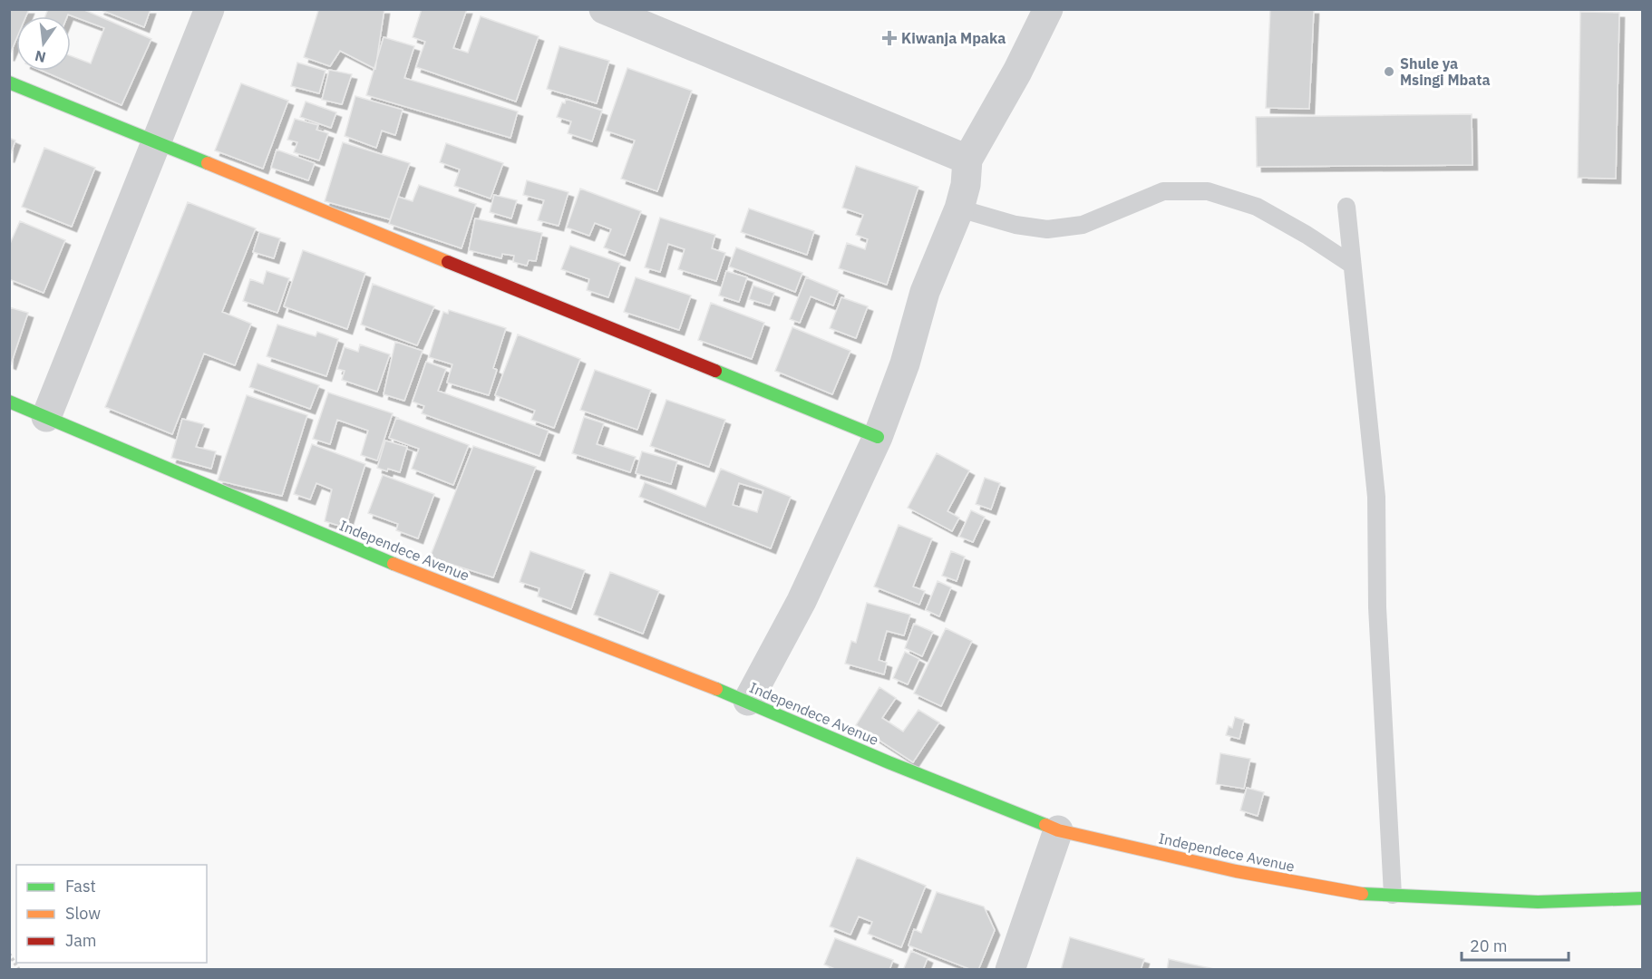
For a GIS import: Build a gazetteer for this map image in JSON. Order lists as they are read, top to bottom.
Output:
{
  "streets": {
    "street": ["Independece Avenue"]
  },
  "places": {
    "health": ["Kiwanja Mpaka"],
    "other": ["Shule ya Msingi Mbata"]
  },
  "legend": ["Fast", "Slow", "Jam"],
  "scale_bar": "20 m",
  "north": "bottom"
}
